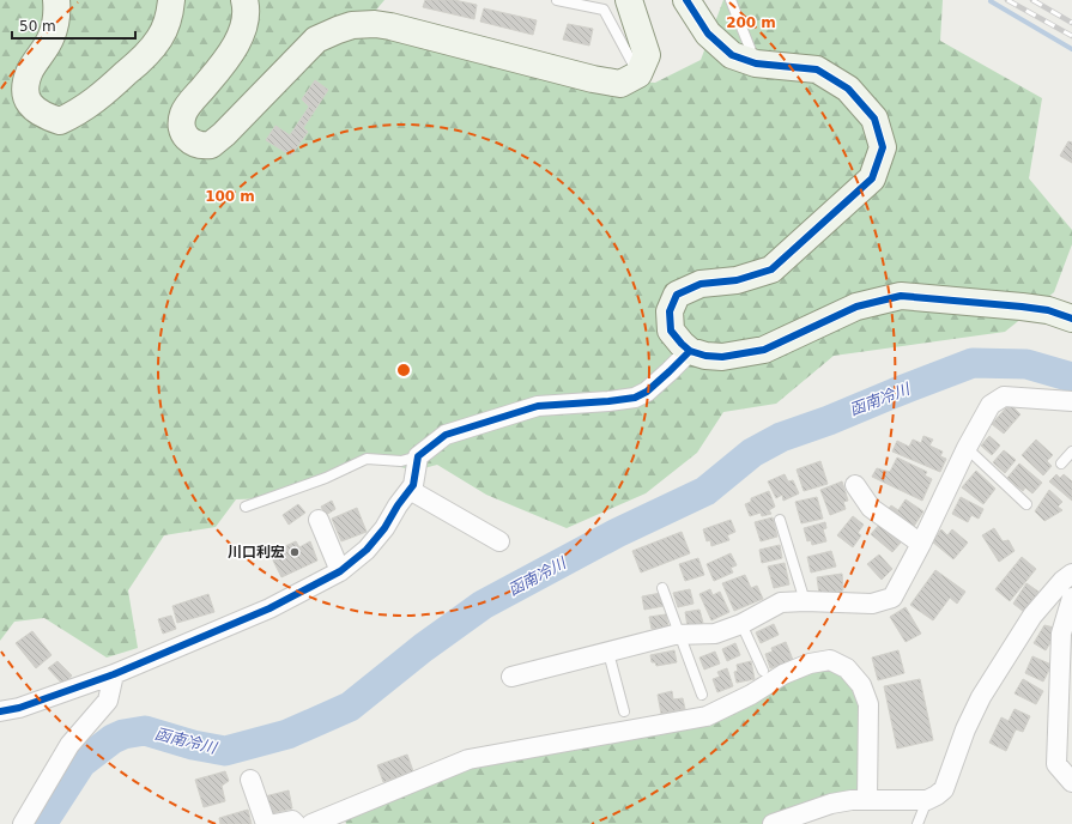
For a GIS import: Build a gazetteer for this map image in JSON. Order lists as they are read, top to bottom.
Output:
{
  "water": ["函南冷川"],
  "places": ["川口利宏"],
  "scale_bar": "50 m",
  "rings": ["200 m", "100 m"]
}
